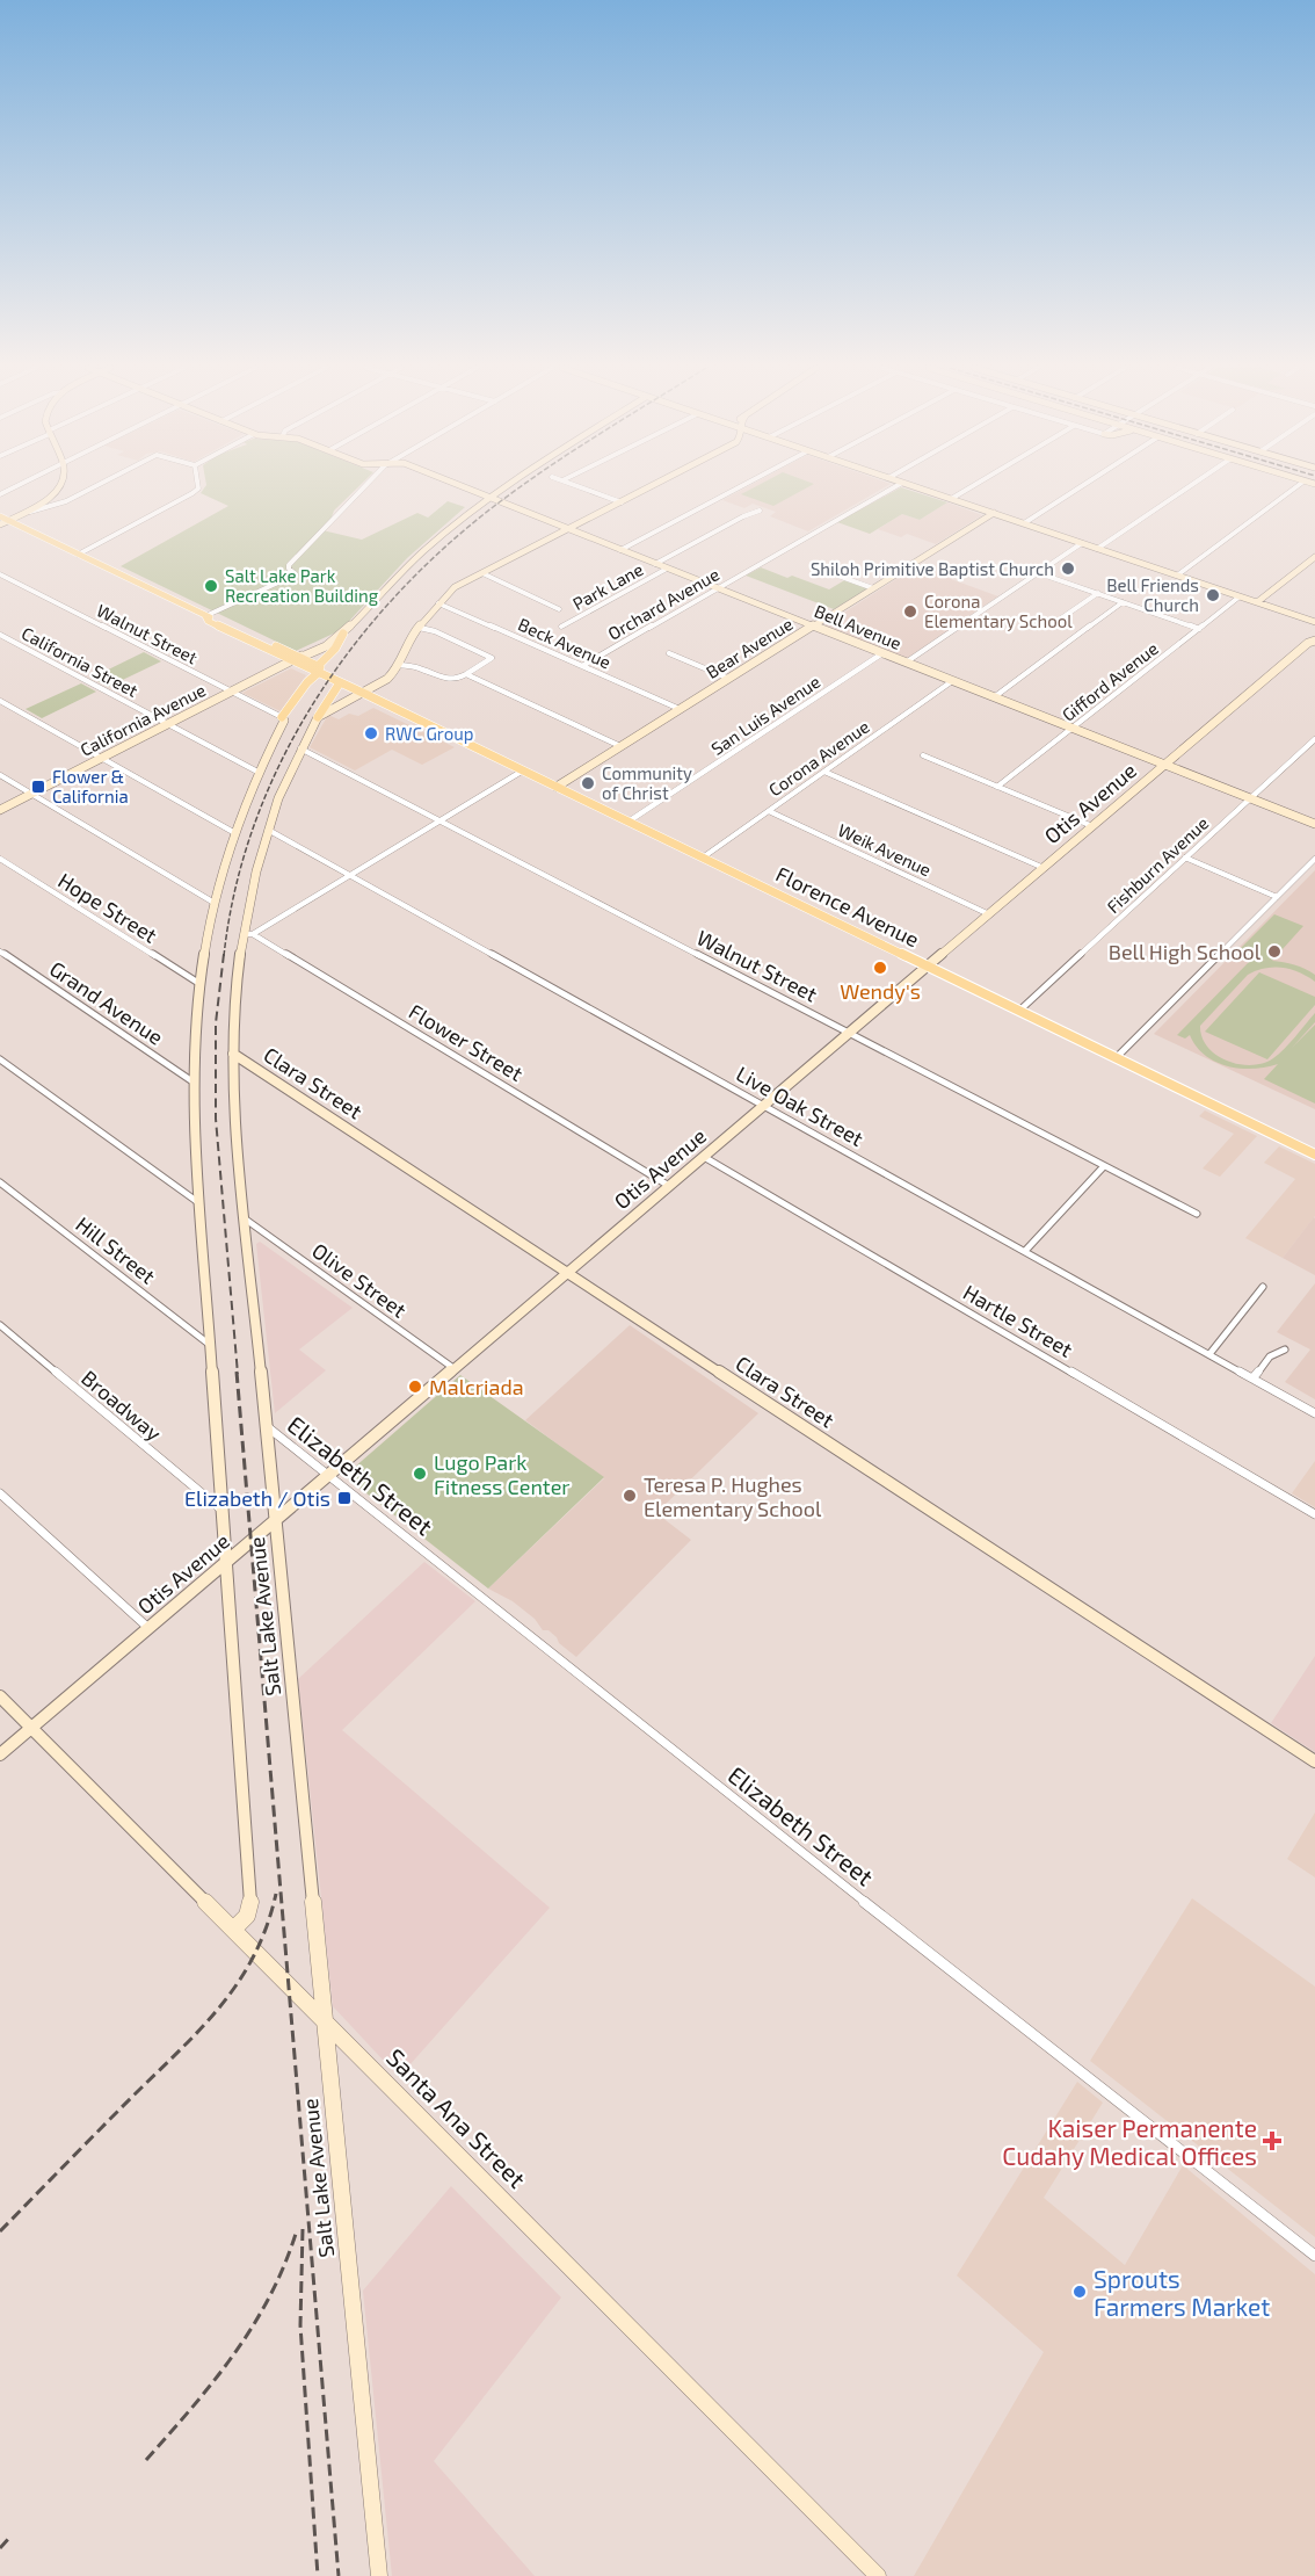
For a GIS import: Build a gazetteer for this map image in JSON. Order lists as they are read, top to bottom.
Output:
{
  "streets": {
    "main road": ["Florence Avenue"],
    "street": [
      "Park Lane",
      "Orchard Avenue",
      "Bell Avenue",
      "Walnut Street",
      "Beck Avenue",
      "Bear Avenue",
      "California Street",
      "Gifford Avenue",
      "San Luis Avenue",
      "California Avenue",
      "Corona Avenue",
      "Otis Avenue",
      "Weik Avenue",
      "Fishburn Avenue",
      "Hope Street",
      "Grand Avenue",
      "Flower Street",
      "Clara Street",
      "Live Oak Street",
      "Hill Street",
      "Olive Street",
      "Hartle Street",
      "Broadway",
      "Elizabeth Street",
      "Salt Lake Avenue",
      "Santa Ana Street"
    ]
  },
  "crossings": [
    ["Park Lane", "Bell Avenue"],
    ["Orchard Avenue", "Bell Avenue"],
    ["Orchard Avenue", "Beck Avenue"],
    ["Bell Avenue", "Bear Avenue"],
    ["Bell Avenue", "Gifford Avenue"],
    ["Bell Avenue", "San Luis Avenue"],
    ["Bell Avenue", "Corona Avenue"],
    ["Bell Avenue", "Otis Avenue"],
    ["Bell Avenue", "Fishburn Avenue"],
    ["Walnut Street", "California Avenue"],
    ["Walnut Street", "Otis Avenue"],
    ["Walnut Street", "Salt Lake Avenue"],
    ["Beck Avenue", "Bear Avenue"],
    ["Bear Avenue", "Florence Avenue"],
    ["California Street", "California Avenue"],
    ["California Street", "Salt Lake Avenue"],
    ["San Luis Avenue", "Florence Avenue"],
    ["Corona Avenue", "Weik Avenue"],
    ["Corona Avenue", "Florence Avenue"],
    ["Otis Avenue", "Weik Avenue"],
    ["Otis Avenue", "Florence Avenue"],
    ["Otis Avenue", "Flower Street"],
    ["Otis Avenue", "Clara Street"],
    ["Otis Avenue", "Live Oak Street"],
    ["Otis Avenue", "Olive Street"],
    ["Otis Avenue", "Hartle Street"],
    ["Otis Avenue", "Elizabeth Street"],
    ["Otis Avenue", "Salt Lake Avenue"],
    ["Otis Avenue", "Santa Ana Street"],
    ["Fishburn Avenue", "Florence Avenue"],
    ["Hope Street", "Salt Lake Avenue"],
    ["Grand Avenue", "Salt Lake Avenue"],
    ["Flower Street", "Salt Lake Avenue"],
    ["Clara Street", "Salt Lake Avenue"],
    ["Live Oak Street", "Salt Lake Avenue"],
    ["Hill Street", "Salt Lake Avenue"],
    ["Olive Street", "Salt Lake Avenue"],
    ["Broadway", "Salt Lake Avenue"],
    ["Elizabeth Street", "Salt Lake Avenue"],
    ["Salt Lake Avenue", "Santa Ana Street"]
  ],
  "places": {
    "other": [
      "Shiloh Primitive Baptist Church",
      "Salt Lake Park Recreation Building",
      "Bell Friends Church",
      "Corona Elementary School",
      "RWC Group",
      "Community of Christ",
      "Bell High School",
      "Wendy's",
      "Malcriada",
      "Lugo Park Fitness Center",
      "Teresa P. Hughes Elementary School",
      "Sprouts Farmers Market"
    ],
    "transit": ["Flower & California", "Elizabeth / Otis"],
    "health": ["Kaiser Permanente Cudahy Medical Offices"]
  }
}
